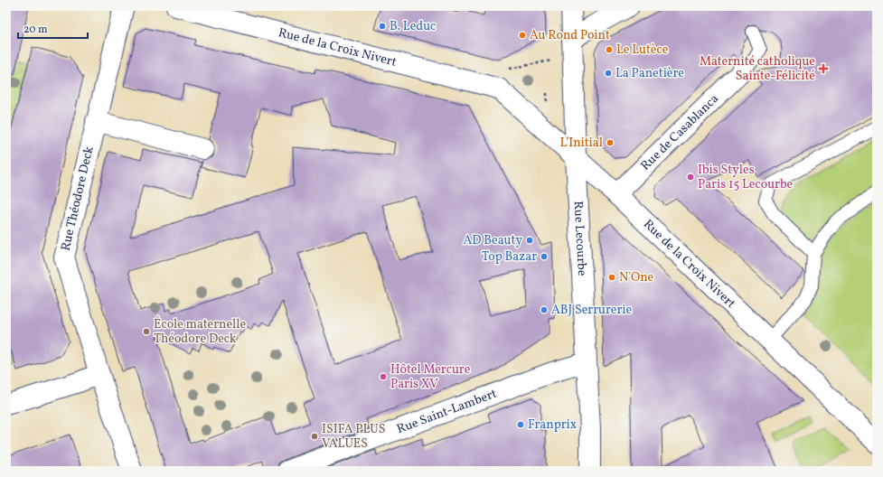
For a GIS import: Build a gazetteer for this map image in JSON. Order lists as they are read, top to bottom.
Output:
{
  "streets": {
    "street": [
      "Rue de la Croix Nivert",
      "Rue de Casablanca",
      "Rue Théodore Deck",
      "Rue Lecourbe",
      "Rue Saint-Lambert"
    ]
  },
  "crossings": [
    ["Rue de la Croix Nivert", "Rue de Casablanca"],
    ["Rue de la Croix Nivert", "Rue Lecourbe"],
    ["Rue Lecourbe", "Rue Saint-Lambert"]
  ],
  "places": {
    "other": [
      "B. Leduc",
      "Au Rond Point",
      "Le Lutèce",
      "La Panetière",
      "L’Initial",
      "Ibis Styles Paris 15 Lecourbe",
      "AD Beauty",
      "Top Bazar",
      "N'One",
      "ABJ Serrurerie",
      "École maternelle Théodore Deck",
      "Hôtel Mercure Paris XV",
      "Franprix",
      "ISIFA PLUS VALUES"
    ],
    "health": ["Maternité catholique Sainte-Félicité"]
  },
  "scale_bar": "20 m"
}
